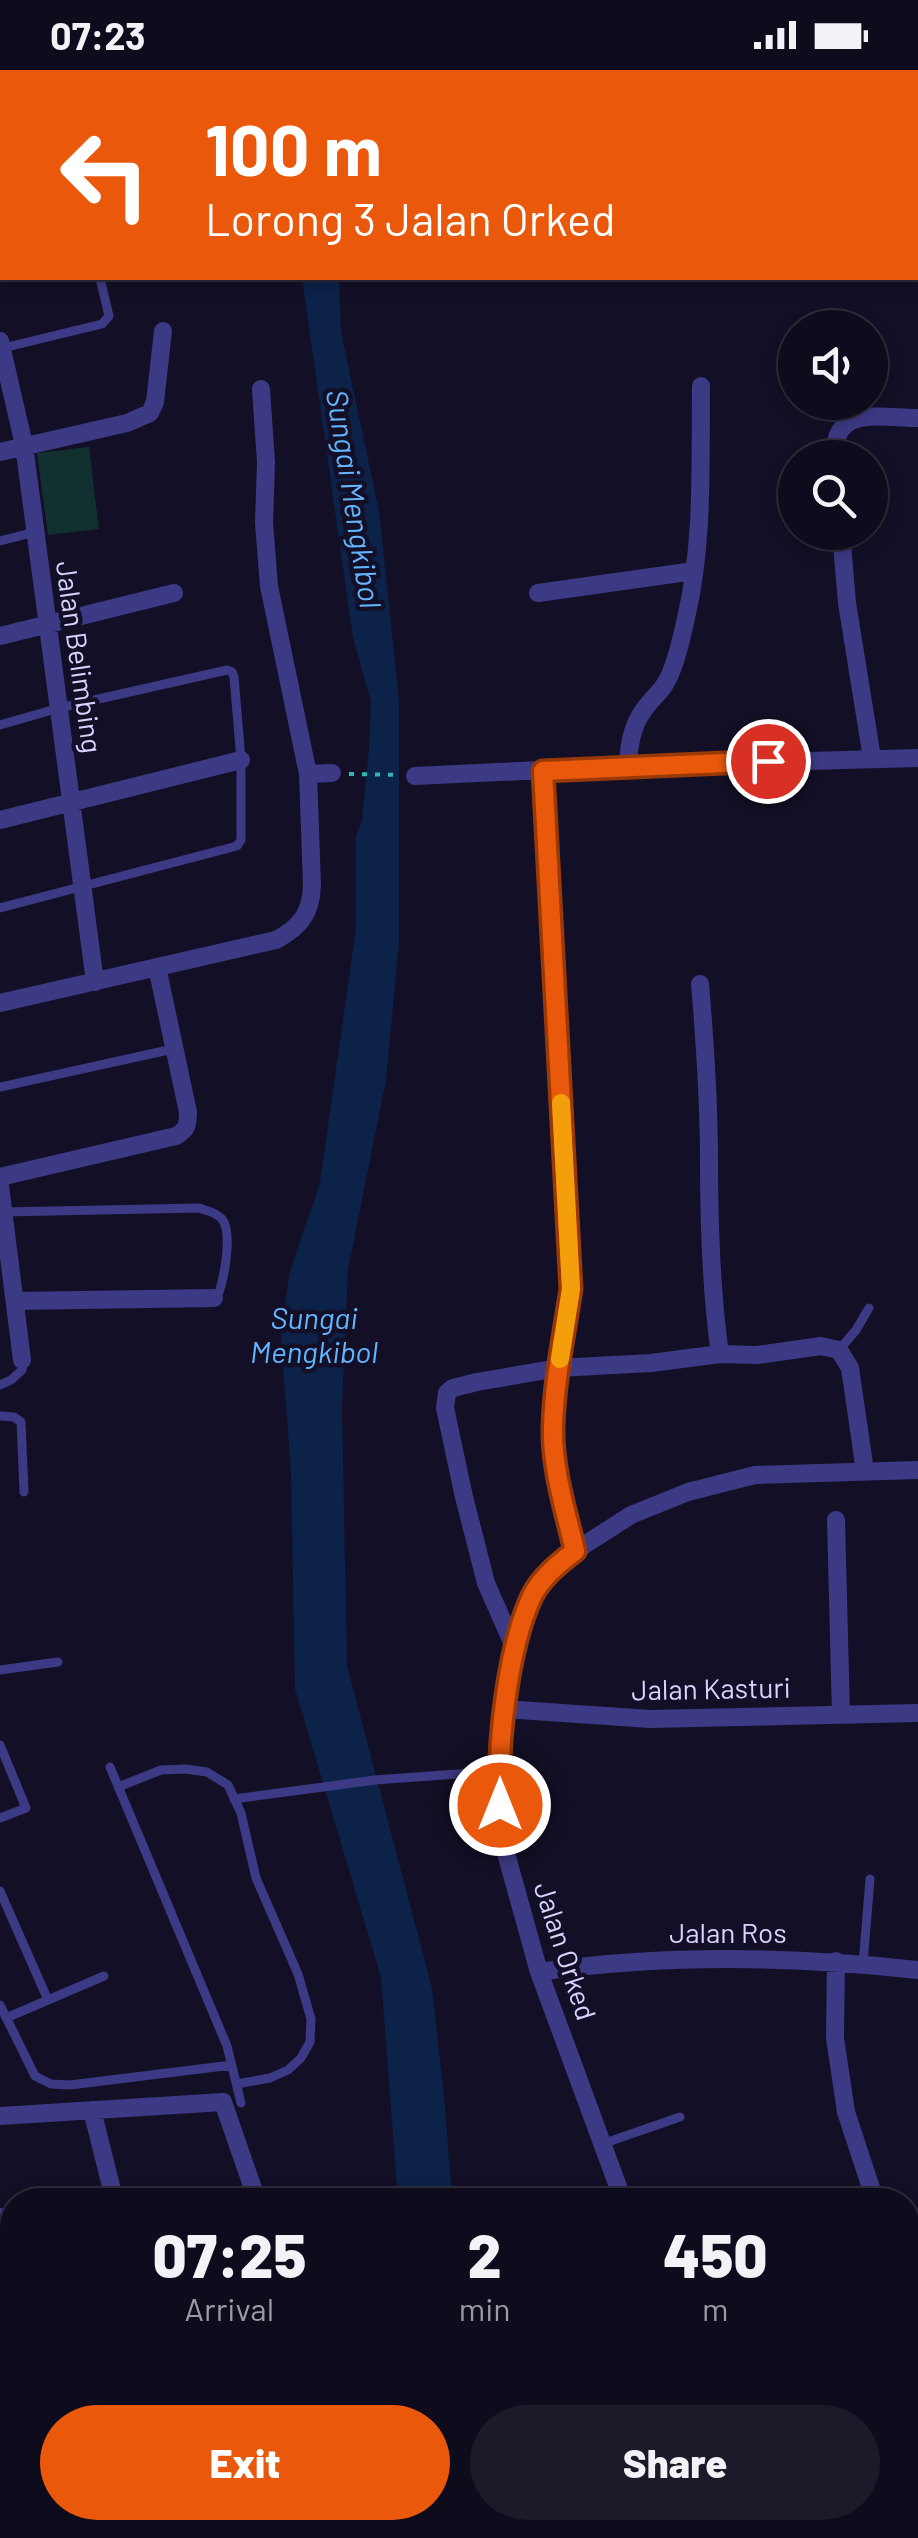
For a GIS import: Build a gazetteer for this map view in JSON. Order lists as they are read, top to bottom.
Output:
{
  "streets": {
    "street": [
      "Jalan Belimbing",
      "Jalan Kasturi",
      "Jalan Ros",
      "Jalan Orked"
    ]
  },
  "crossings": [
    ["Jalan Kasturi", "Jalan Orked"],
    ["Jalan Ros", "Jalan Orked"]
  ],
  "water": ["Sungai Mengkibol"],
  "page": {
    "status": "07:23",
    "turn": ["100 m", "Lorong 3 Jalan Orked"],
    "eta": [
      "07:25",
      "Arrival",
      "2",
      "min",
      "450",
      "m"
    ],
    "buttons": ["Exit", "Share"]
  }
}
